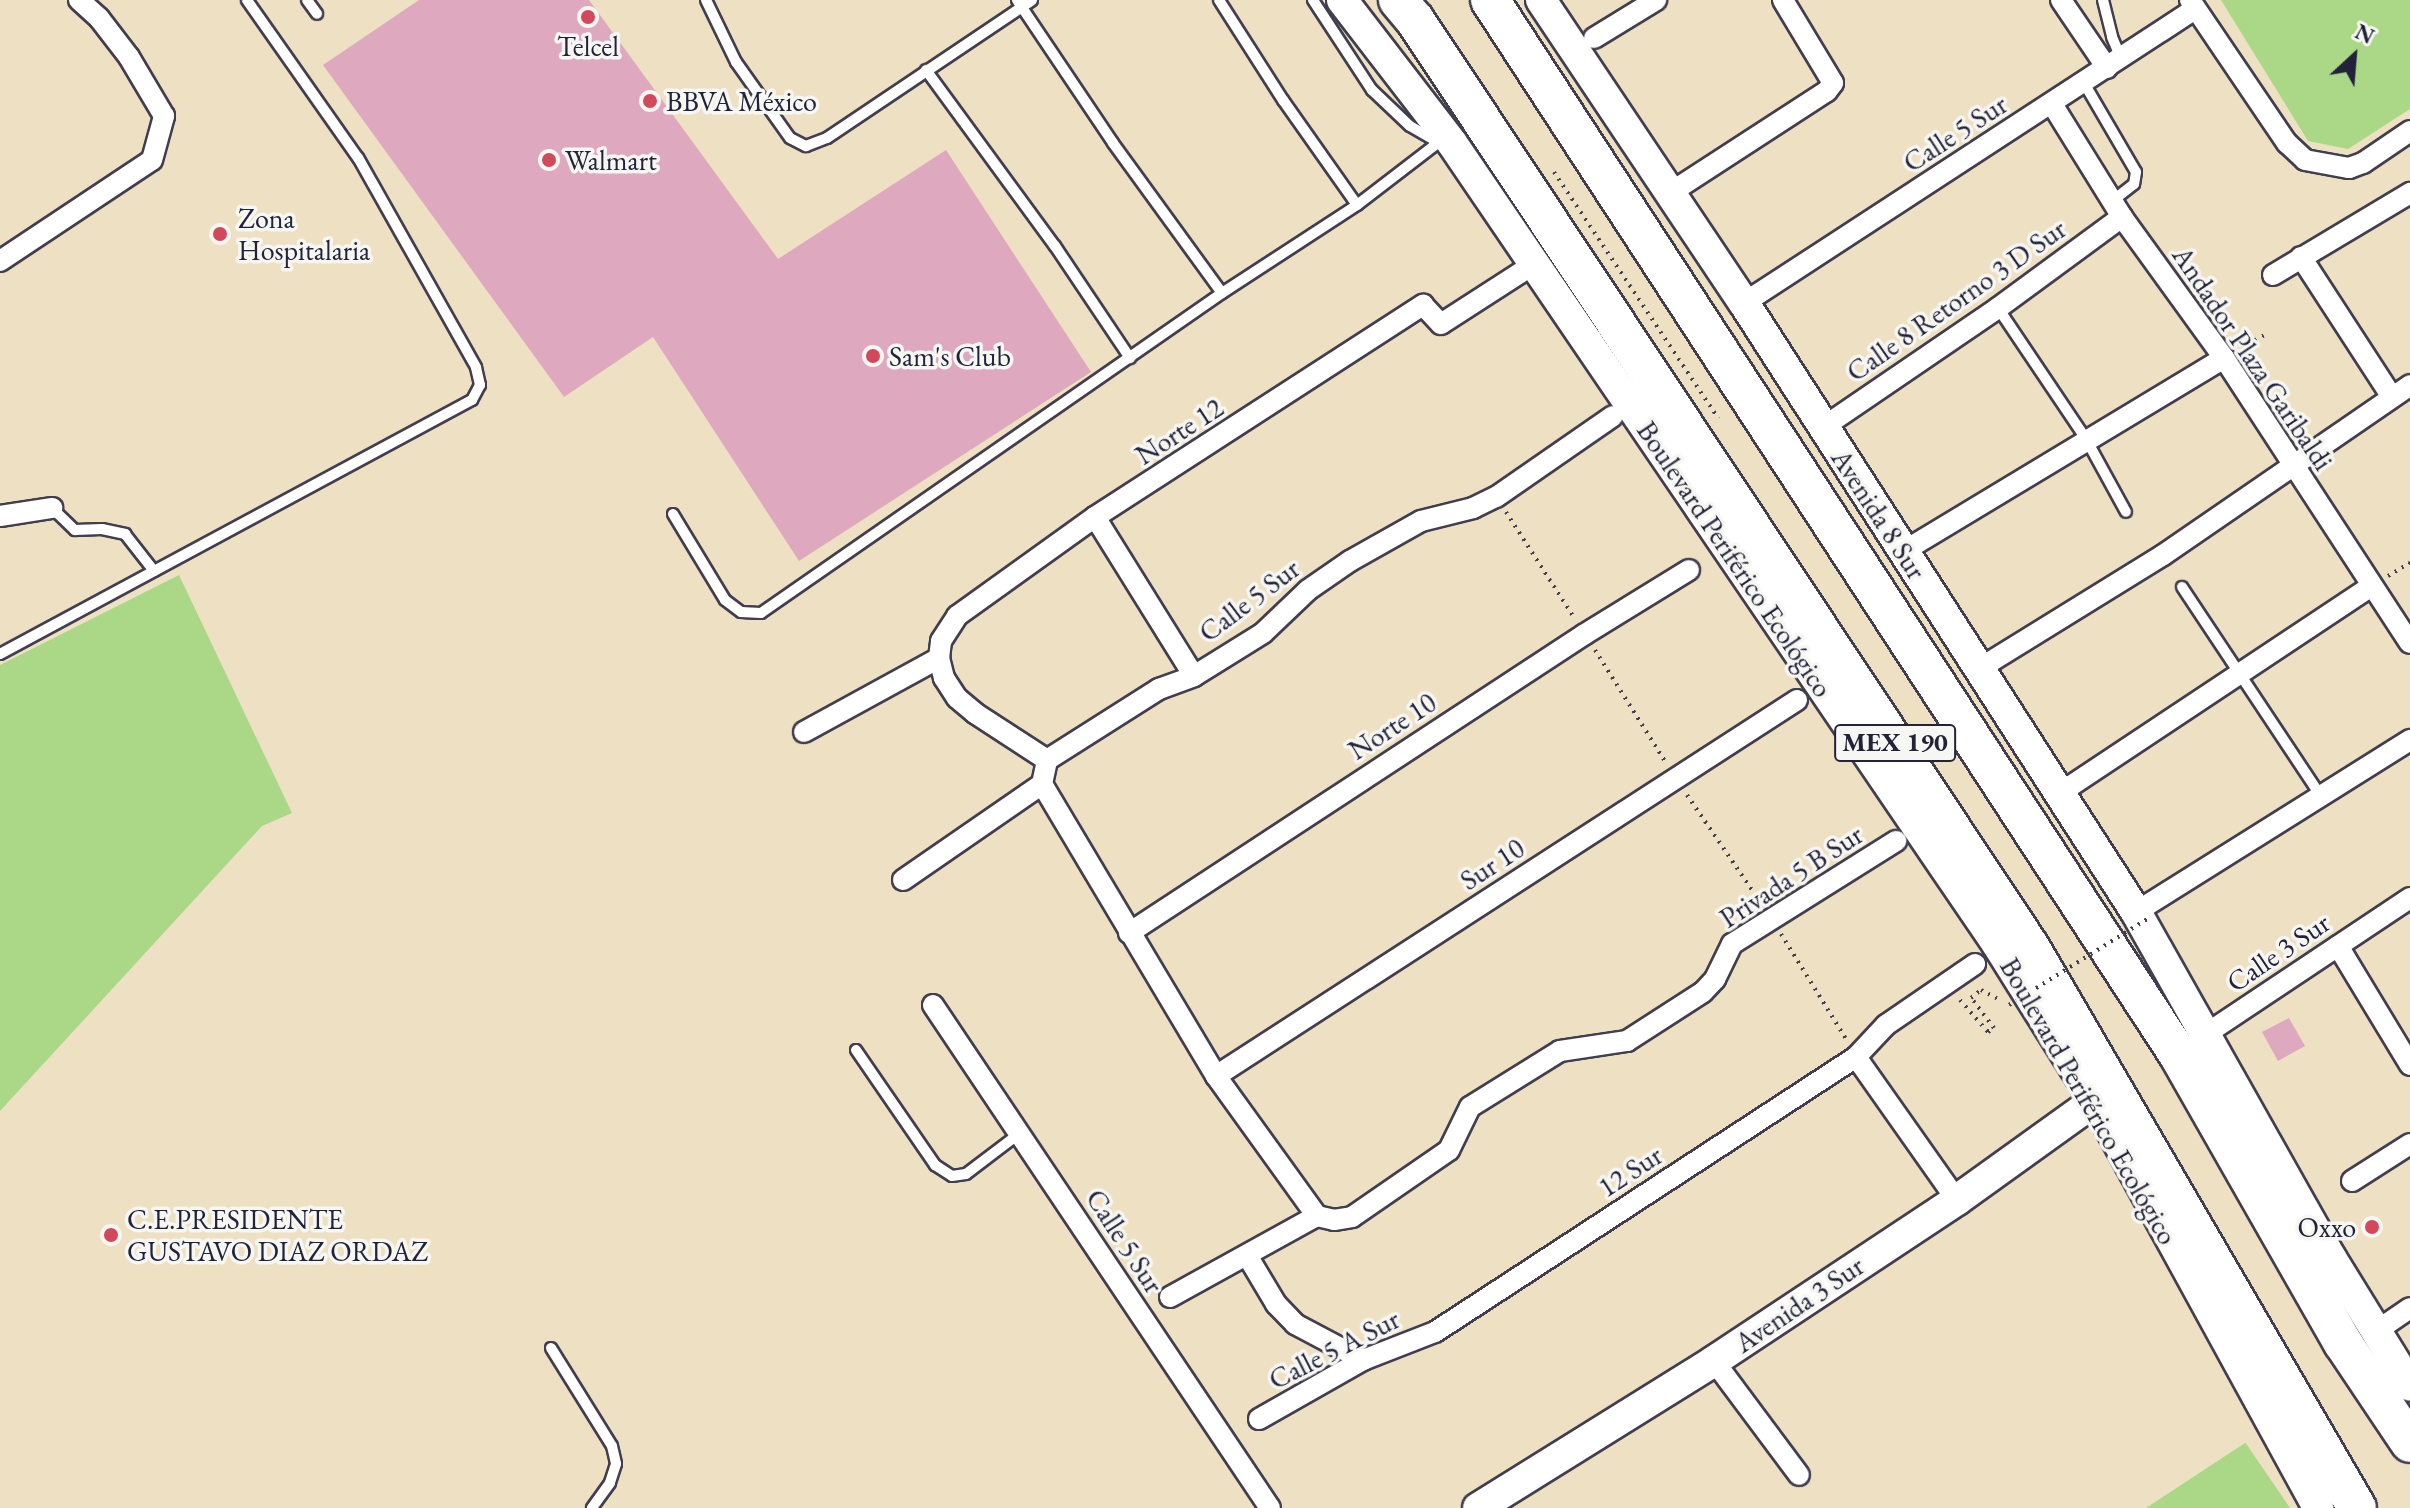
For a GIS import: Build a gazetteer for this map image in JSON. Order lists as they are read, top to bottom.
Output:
{
  "streets": {
    "highway": ["Boulevard Periférico Ecológico", "MEX 190"],
    "street": [
      "Calle 5 Sur",
      "Calle 8 Retorno 3 D Sur",
      "Andador Plaza Garibaldi",
      "Norte 12",
      "Avenida 8 Sur",
      "Norte 10",
      "Sur 10",
      "Privada 5 B Sur",
      "Calle 3 Sur",
      "12 Sur",
      "Avenida 3 Sur",
      "Calle 5 A Sur"
    ]
  },
  "crossings": [
    ["Calle 5 Sur", "Andador Plaza Garibaldi"],
    ["Calle 5 Sur", "Avenida 8 Sur"],
    ["Calle 8 Retorno 3 D Sur", "Andador Plaza Garibaldi"],
    ["Calle 8 Retorno 3 D Sur", "Avenida 8 Sur"],
    ["Norte 12", "Boulevard Periférico Ecológico"],
    ["Avenida 8 Sur", "MEX 190"],
    ["Avenida 8 Sur", "Calle 3 Sur"],
    ["Boulevard Periférico Ecológico", "Avenida 3 Sur"],
    ["MEX 190", "Calle 3 Sur"],
    ["12 Sur", "Calle 5 A Sur"]
  ],
  "places": [
    "Telcel",
    "BBVA México",
    "Walmart",
    "Zona Hospitalaria",
    "Sam's Club",
    "Oxxo",
    "C.E.PRESIDENTE GUSTAVO DIAZ ORDAZ"
  ],
  "north": "top right"
}
